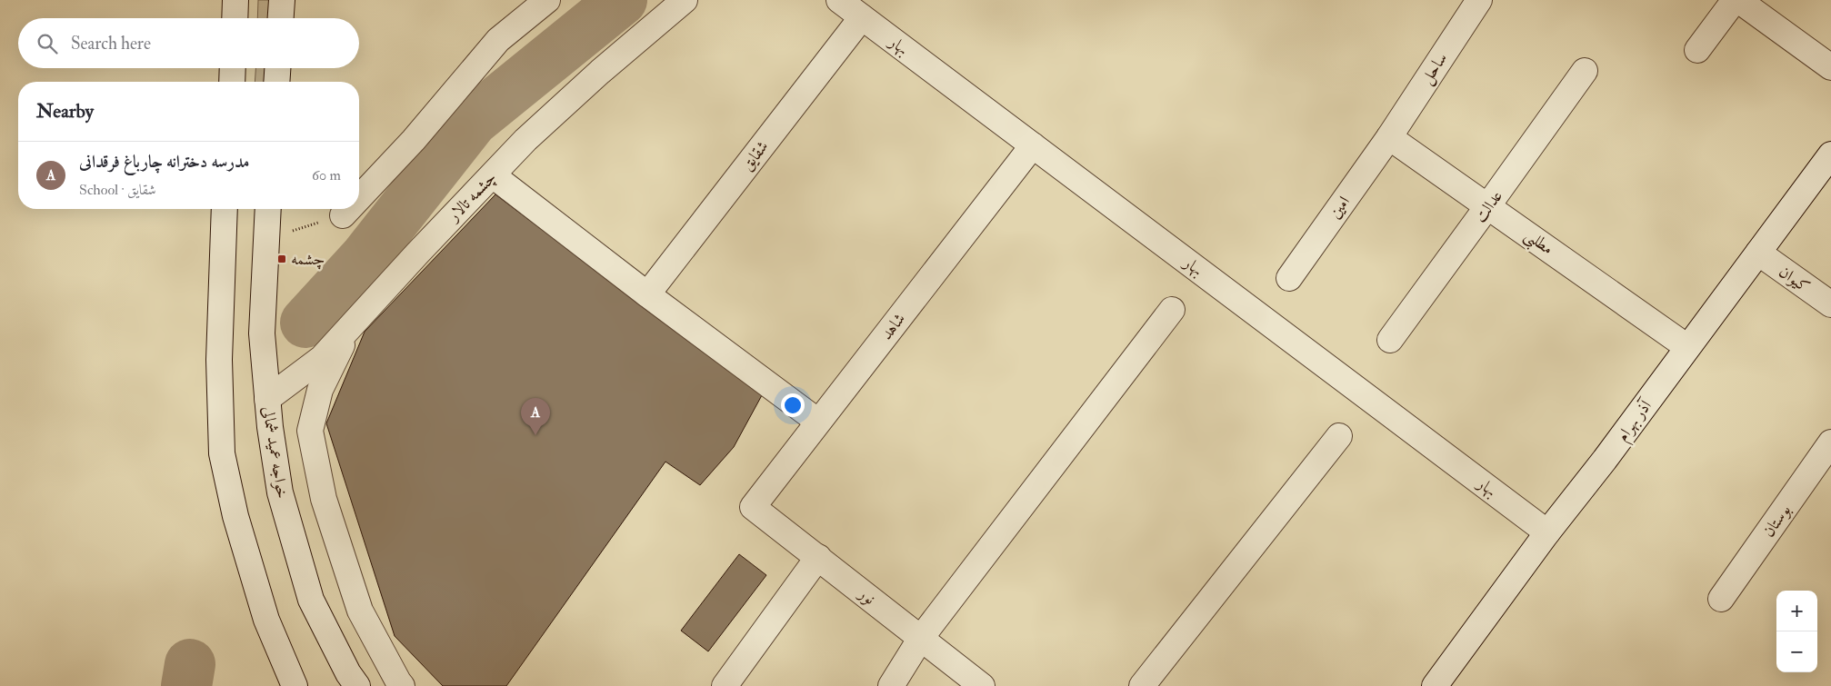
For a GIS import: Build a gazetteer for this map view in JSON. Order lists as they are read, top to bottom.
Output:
{
  "streets": {
    "street": [
      "بهار",
      "ساحل",
      "شقایق",
      "چشمه تالار",
      "عدالت",
      "امین",
      "مطلبی",
      "کیوان",
      "شاهد",
      "آذر بهرام",
      "خواجه عمید شمالی",
      "بوستان",
      "نور"
    ]
  },
  "crossings": [
    ["بهار", "شقایق"],
    ["بهار", "شاهد"],
    ["بهار", "آذر بهرام"],
    ["ساحل", "امین"],
    ["ساحل", "مطلبی"],
    ["چشمه تالار", "خواجه عمید شمالی"],
    ["عدالت", "مطلبی"],
    ["امین", "مطلبی"],
    ["مطلبی", "آذر بهرام"],
    ["کیوان", "آذر بهرام"],
    ["شاهد", "نور"]
  ],
  "places": {
    "transit": ["چشمه"]
  },
  "page": {
    "search": "Search here",
    "heading": "Nearby",
    "list": [
      {
        "mark": "A",
        "name": "مدرسه دخترانه چارباغ فرقدانی",
        "note": "School · شقایق",
        "value": "60 m"
      }
    ],
    "pins": "A",
    "map_buttons": ["+", "−"]
  }
}
